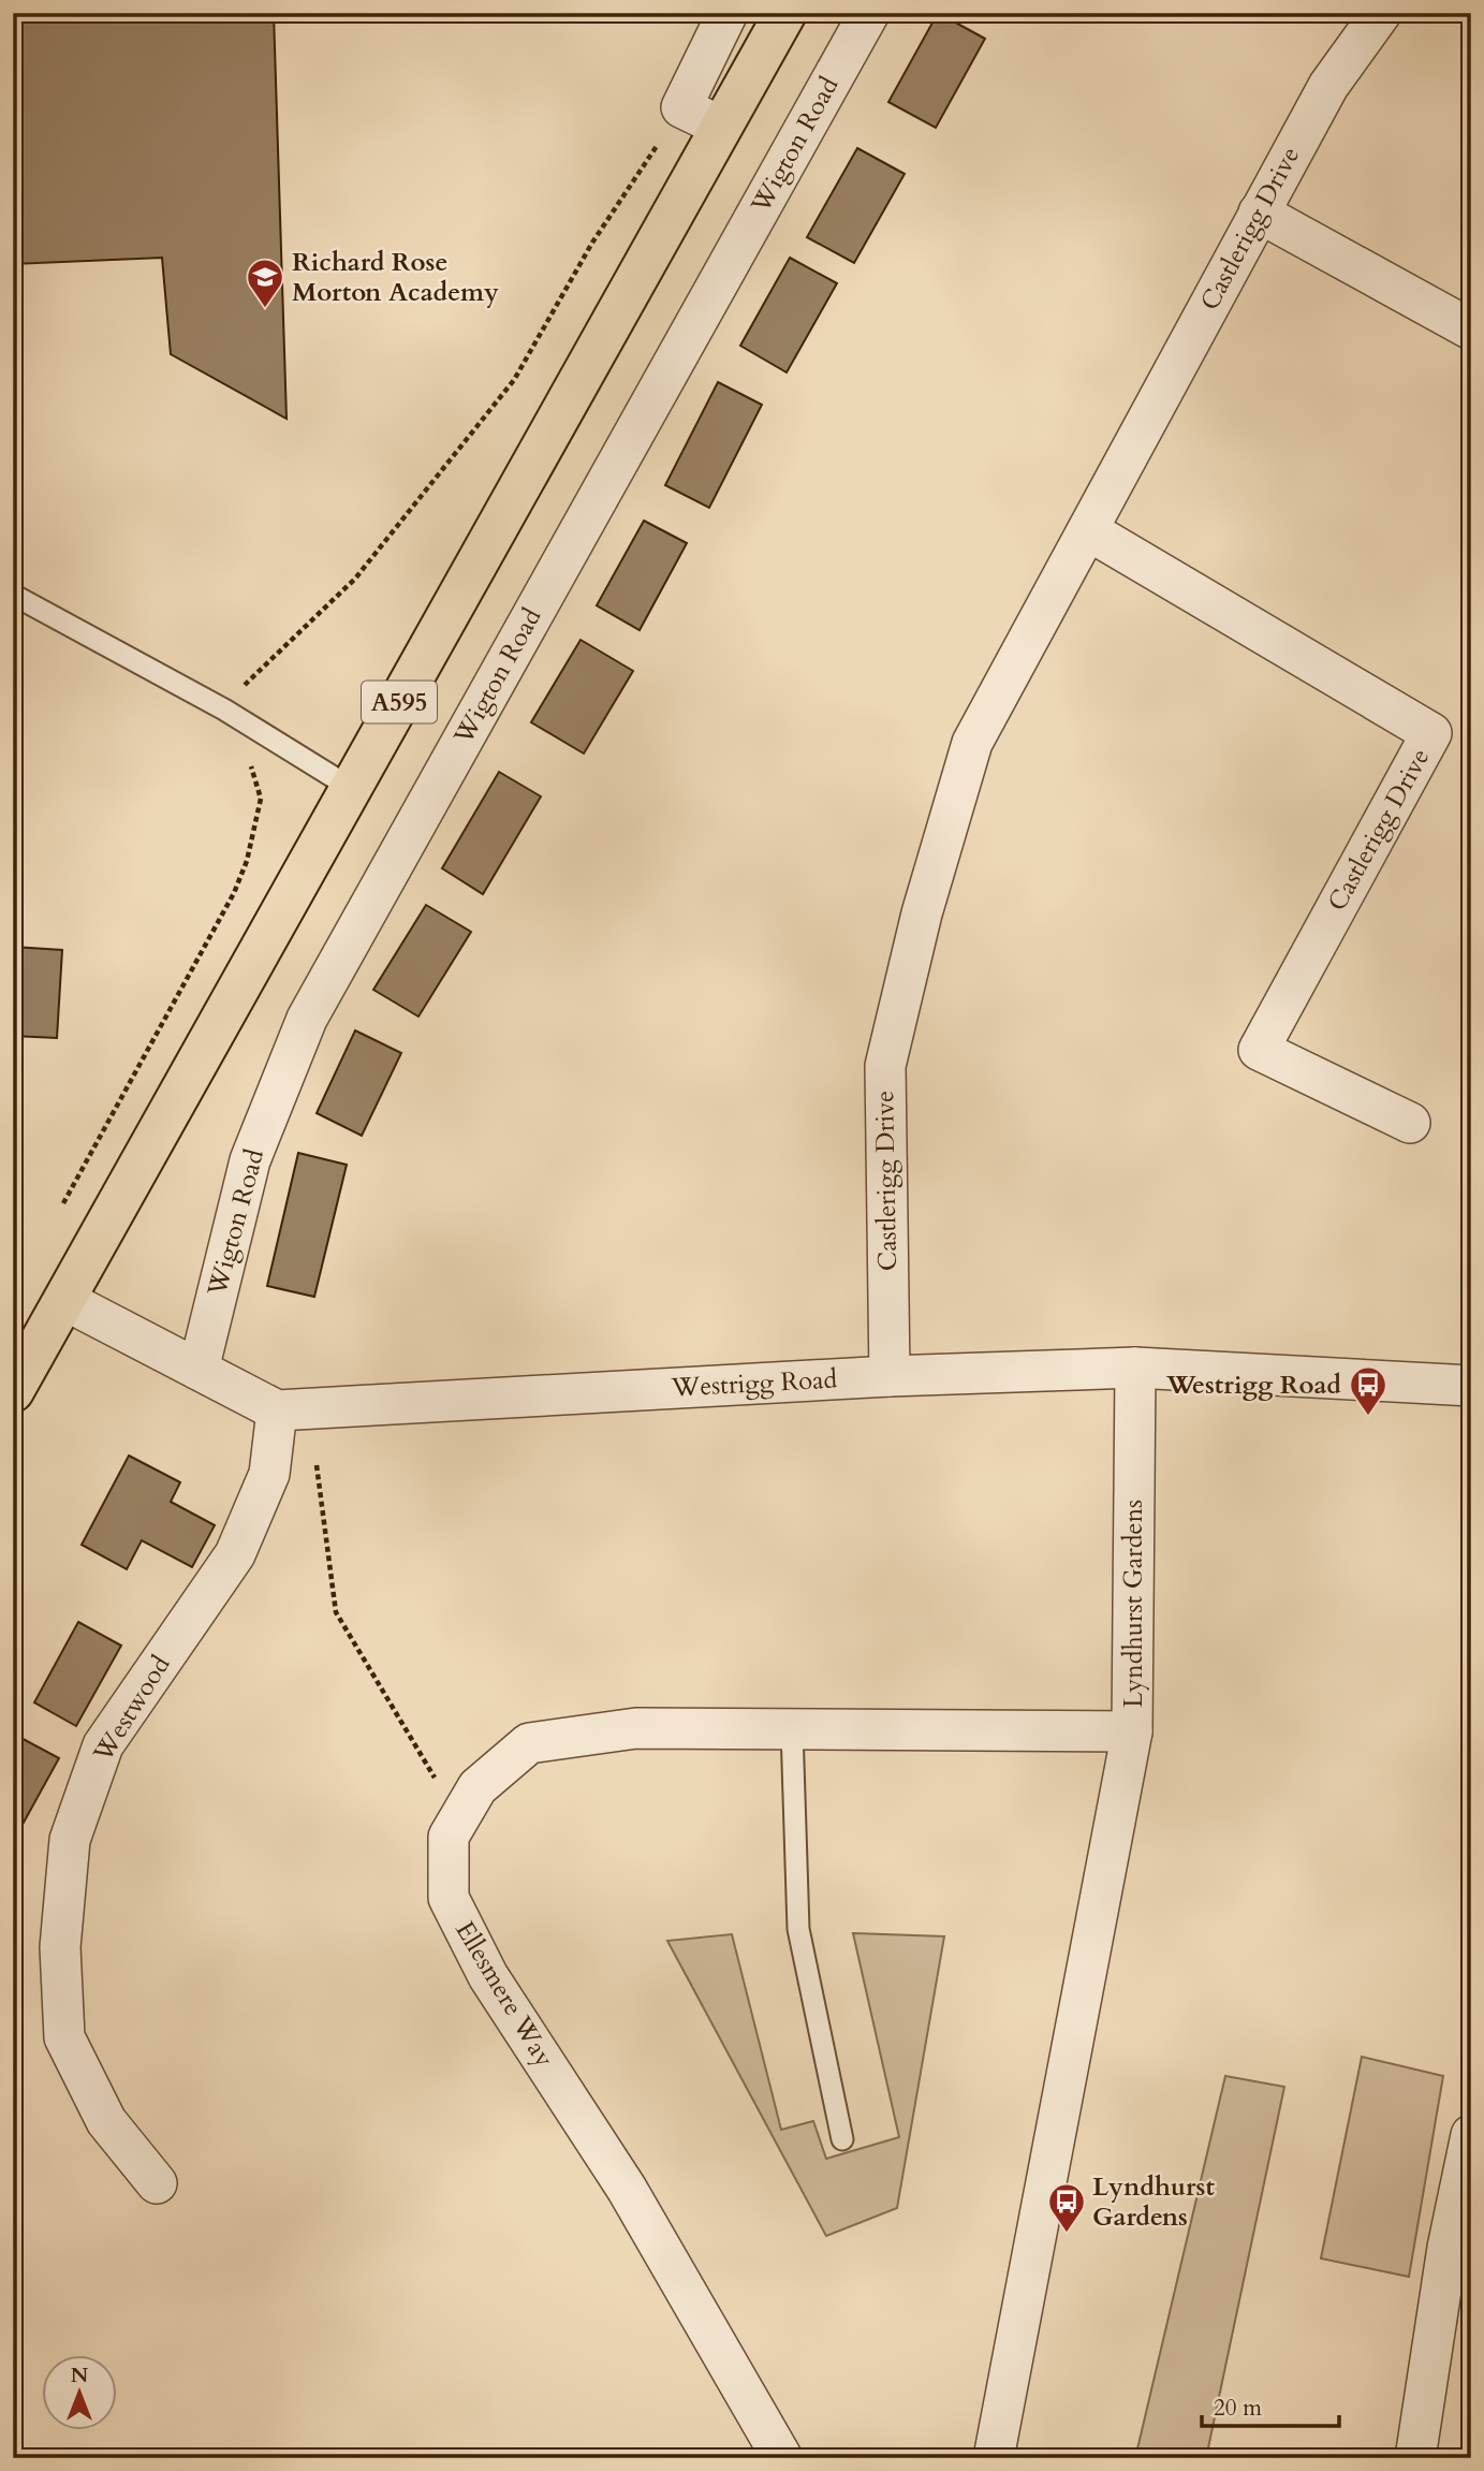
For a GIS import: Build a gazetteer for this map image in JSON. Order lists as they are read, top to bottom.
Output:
{
  "streets": {
    "main road": ["A595"],
    "street": [
      "Wigton Road",
      "Castlerigg Drive",
      "Westrigg Road",
      "Lyndhurst Gardens",
      "Westwood",
      "Ellesmere Way"
    ]
  },
  "crossings": [
    ["Castlerigg Drive", "Westrigg Road"],
    ["Westrigg Road", "Lyndhurst Gardens"],
    ["Westrigg Road", "Westwood"],
    ["Lyndhurst Gardens", "Ellesmere Way"]
  ],
  "places": {
    "school or university": ["Richard Rose Morton Academy"],
    "bus stop": ["Westrigg Road", "Lyndhurst Gardens"]
  },
  "scale_bar": "20 m",
  "north": "top"
}
